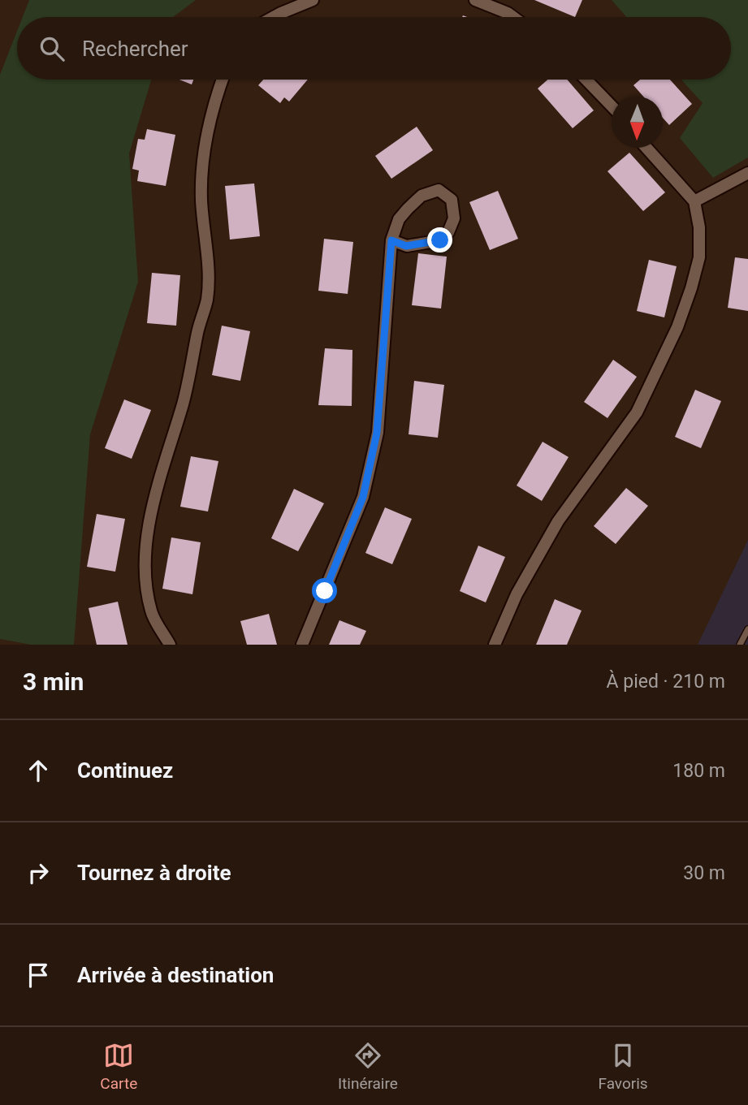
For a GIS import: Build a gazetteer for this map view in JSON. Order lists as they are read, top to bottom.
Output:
{
  "north": "bottom",
  "page": {
    "search": "Rechercher",
    "heading": ["3 min", "À pied · 210 m"],
    "list": [
      ["Continuez", "180 m"],
      ["Tournez à droite", "30 m"],
      "Arrivée à destination"
    ],
    "nav": ["Carte", "Itinéraire", "Favoris"]
  }
}
